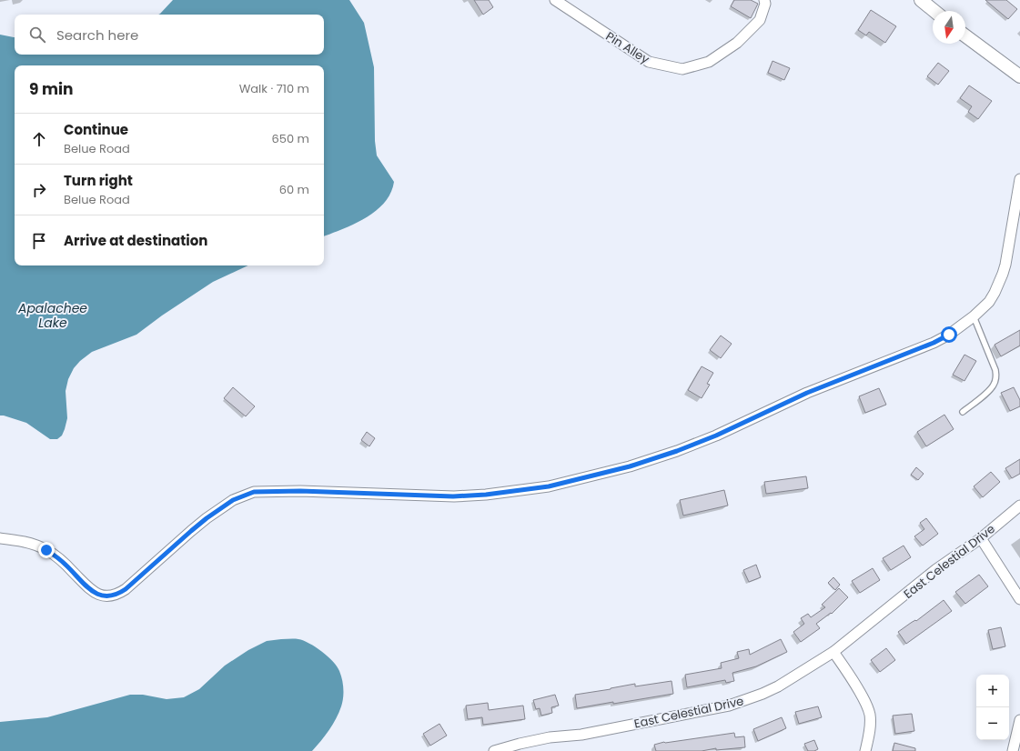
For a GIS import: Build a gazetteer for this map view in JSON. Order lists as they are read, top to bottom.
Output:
{
  "streets": {
    "street": ["Pin Alley", "East Celestial Drive"]
  },
  "water": ["Apalachee Lake"],
  "north": "bottom",
  "page": {
    "search": "Search here",
    "heading": ["9 min", "Walk · 710 m"],
    "list": [
      ["Continue", "Belue Road", "650 m"],
      ["Turn right", "Belue Road", "60 m"],
      "Arrive at destination"
    ],
    "map_buttons": ["+", "−"]
  }
}
